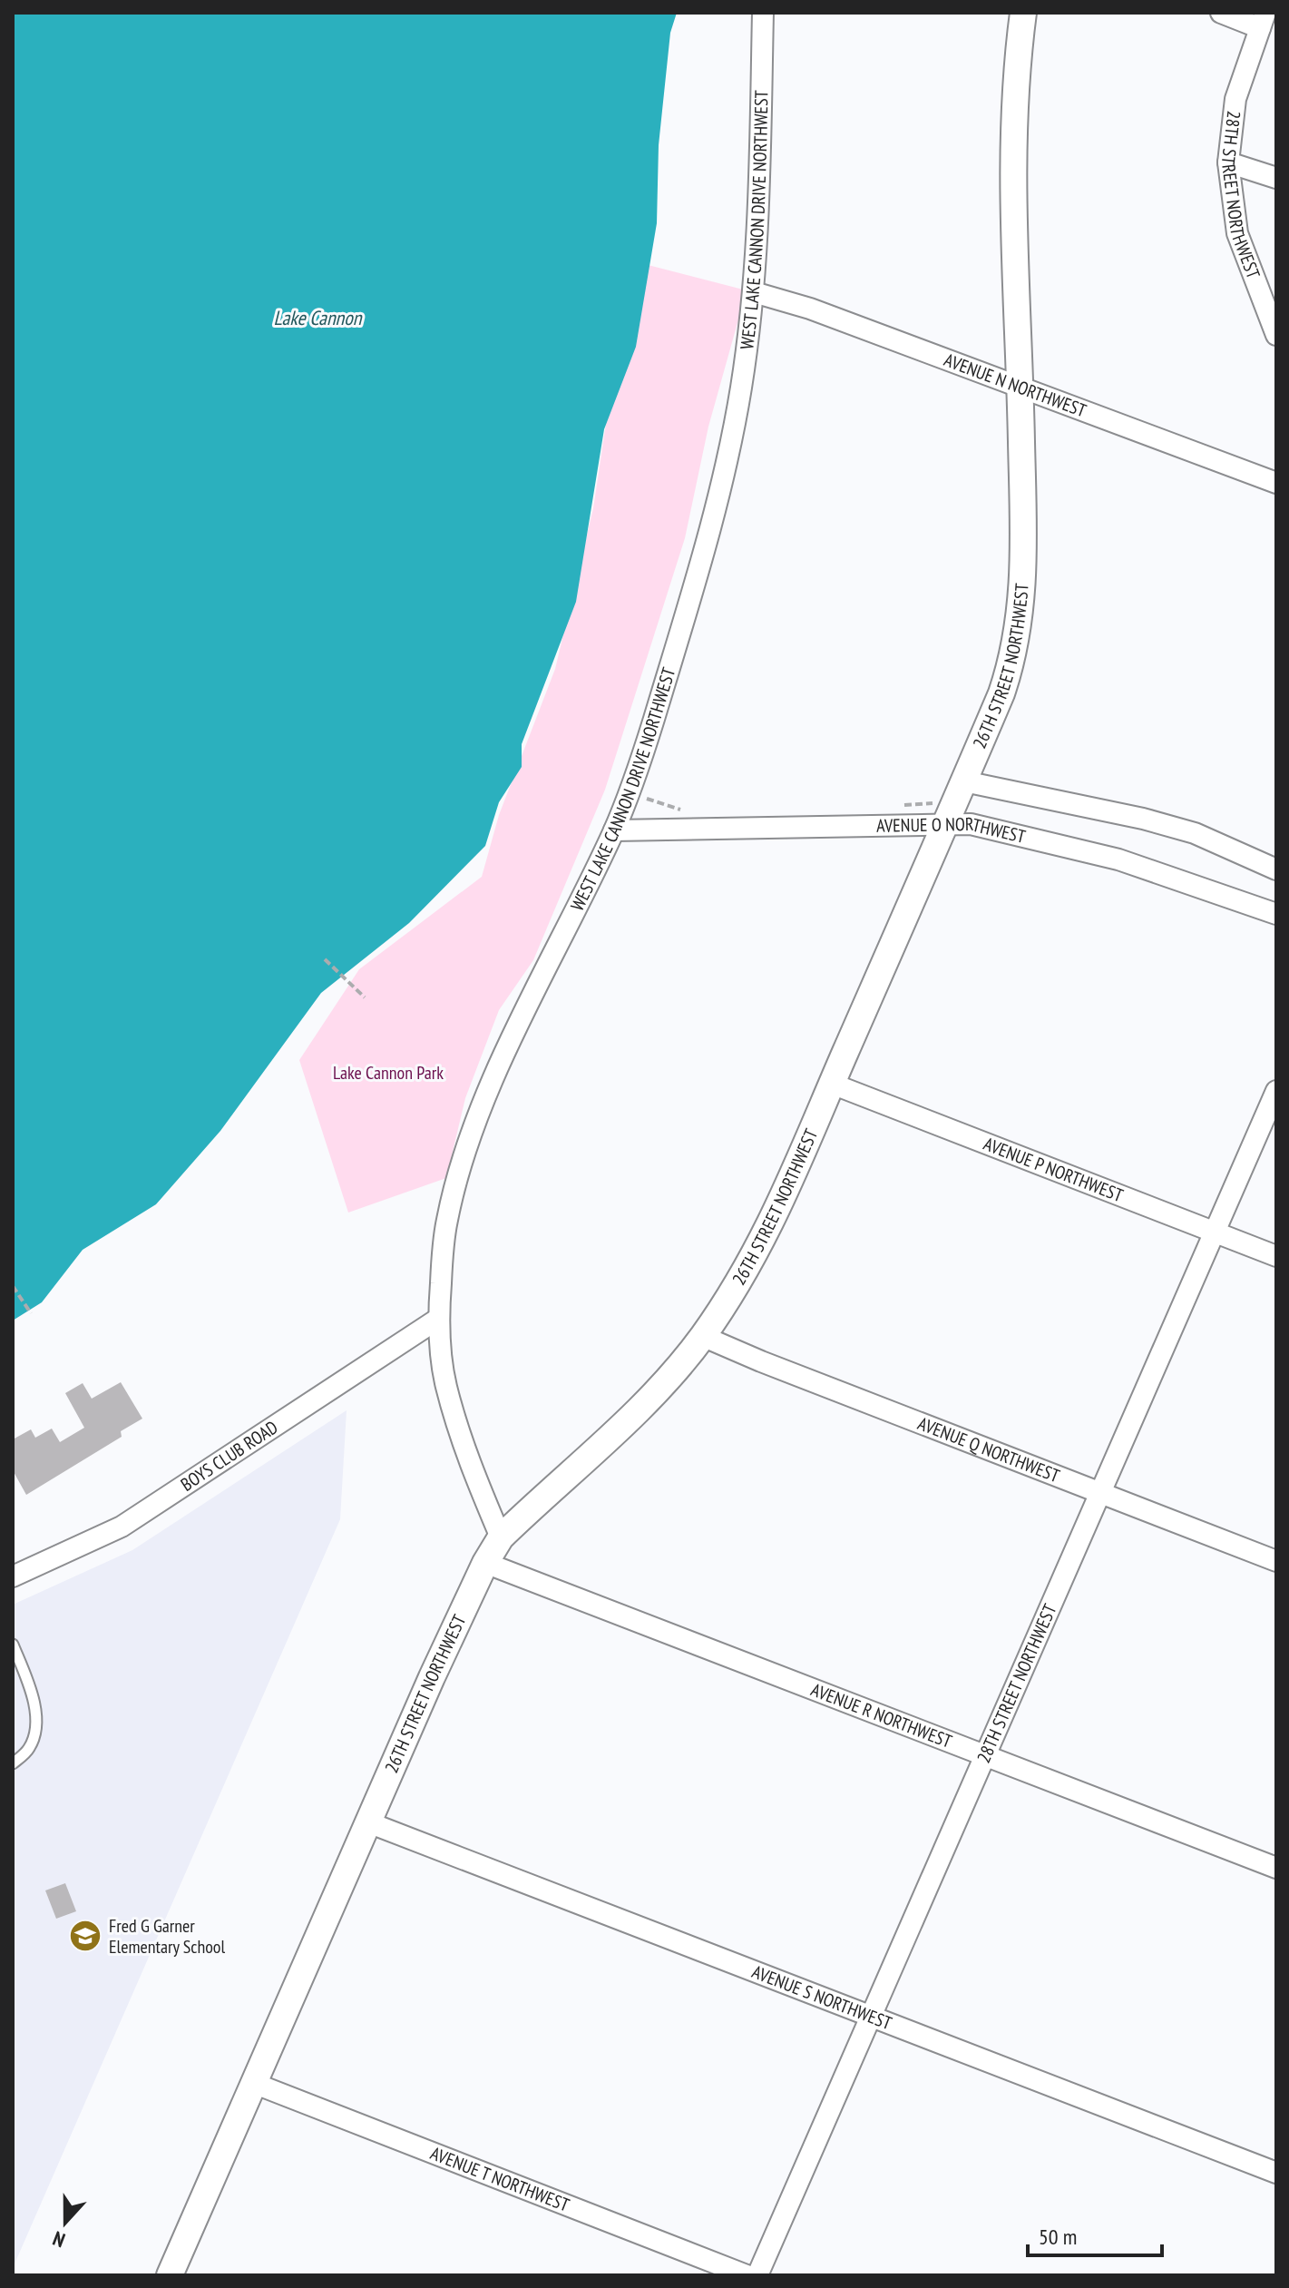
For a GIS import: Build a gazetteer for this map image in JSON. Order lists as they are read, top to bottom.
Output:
{
  "streets": {
    "street": [
      "28TH STREET NORTHWEST",
      "WEST LAKE CANNON DRIVE NORTHWEST",
      "AVENUE N NORTHWEST",
      "26TH STREET NORTHWEST",
      "AVENUE O NORTHWEST",
      "AVENUE P NORTHWEST",
      "AVENUE Q NORTHWEST",
      "BOYS CLUB ROAD",
      "AVENUE R NORTHWEST",
      "AVENUE S NORTHWEST",
      "AVENUE T NORTHWEST"
    ]
  },
  "crossings": [
    ["28TH STREET NORTHWEST", "AVENUE P NORTHWEST"],
    ["28TH STREET NORTHWEST", "AVENUE Q NORTHWEST"],
    ["28TH STREET NORTHWEST", "AVENUE R NORTHWEST"],
    ["28TH STREET NORTHWEST", "AVENUE S NORTHWEST"],
    ["WEST LAKE CANNON DRIVE NORTHWEST", "AVENUE N NORTHWEST"],
    ["WEST LAKE CANNON DRIVE NORTHWEST", "26TH STREET NORTHWEST"],
    ["WEST LAKE CANNON DRIVE NORTHWEST", "AVENUE O NORTHWEST"],
    ["WEST LAKE CANNON DRIVE NORTHWEST", "BOYS CLUB ROAD"],
    ["AVENUE N NORTHWEST", "26TH STREET NORTHWEST"],
    ["26TH STREET NORTHWEST", "AVENUE O NORTHWEST"],
    ["26TH STREET NORTHWEST", "AVENUE P NORTHWEST"],
    ["26TH STREET NORTHWEST", "AVENUE Q NORTHWEST"],
    ["26TH STREET NORTHWEST", "AVENUE R NORTHWEST"],
    ["26TH STREET NORTHWEST", "AVENUE S NORTHWEST"],
    ["26TH STREET NORTHWEST", "AVENUE T NORTHWEST"]
  ],
  "water": ["Lake Cannon"],
  "parks": ["Lake Cannon Park"],
  "places": {
    "school or university": ["Fred G Garner Elementary School"]
  },
  "scale_bar": "50 m",
  "north": "bottom"
}
